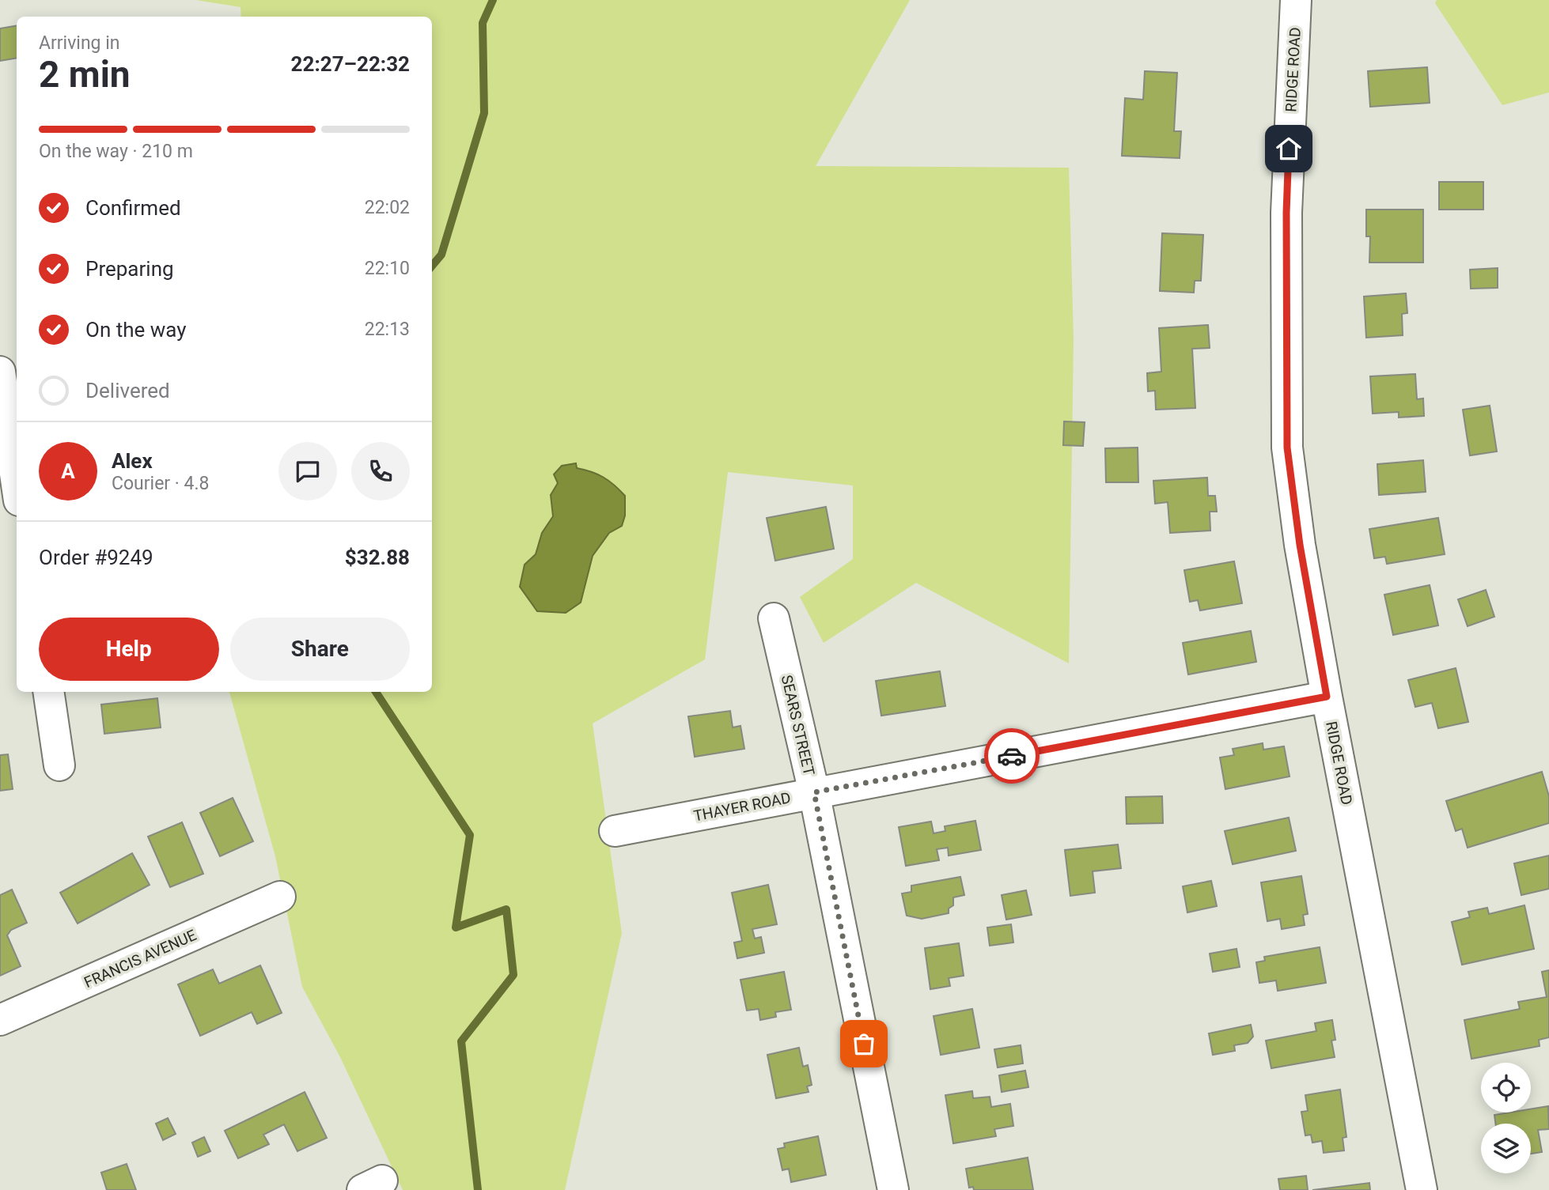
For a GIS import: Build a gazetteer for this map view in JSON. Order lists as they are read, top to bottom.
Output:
{
  "streets": {
    "street": [
      "RIDGE ROAD",
      "SEARS STREET",
      "THAYER ROAD",
      "FRANCIS AVENUE"
    ]
  },
  "crossings": [
    ["RIDGE ROAD", "THAYER ROAD"],
    ["SEARS STREET", "THAYER ROAD"]
  ],
  "page": {
    "heading": ["2 min", "Arriving in", "22:27–22:32"],
    "panel": [
      "Alex",
      "Courier · 4.8",
      "Order #9249",
      "$32.88"
    ],
    "bar": "On the way · 210 m",
    "list": [
      ["Confirmed", "22:02"],
      ["Preparing", "22:10"],
      ["On the way", "22:13"],
      "Delivered"
    ],
    "round": "A",
    "buttons": ["Help", "Share"]
  }
}
